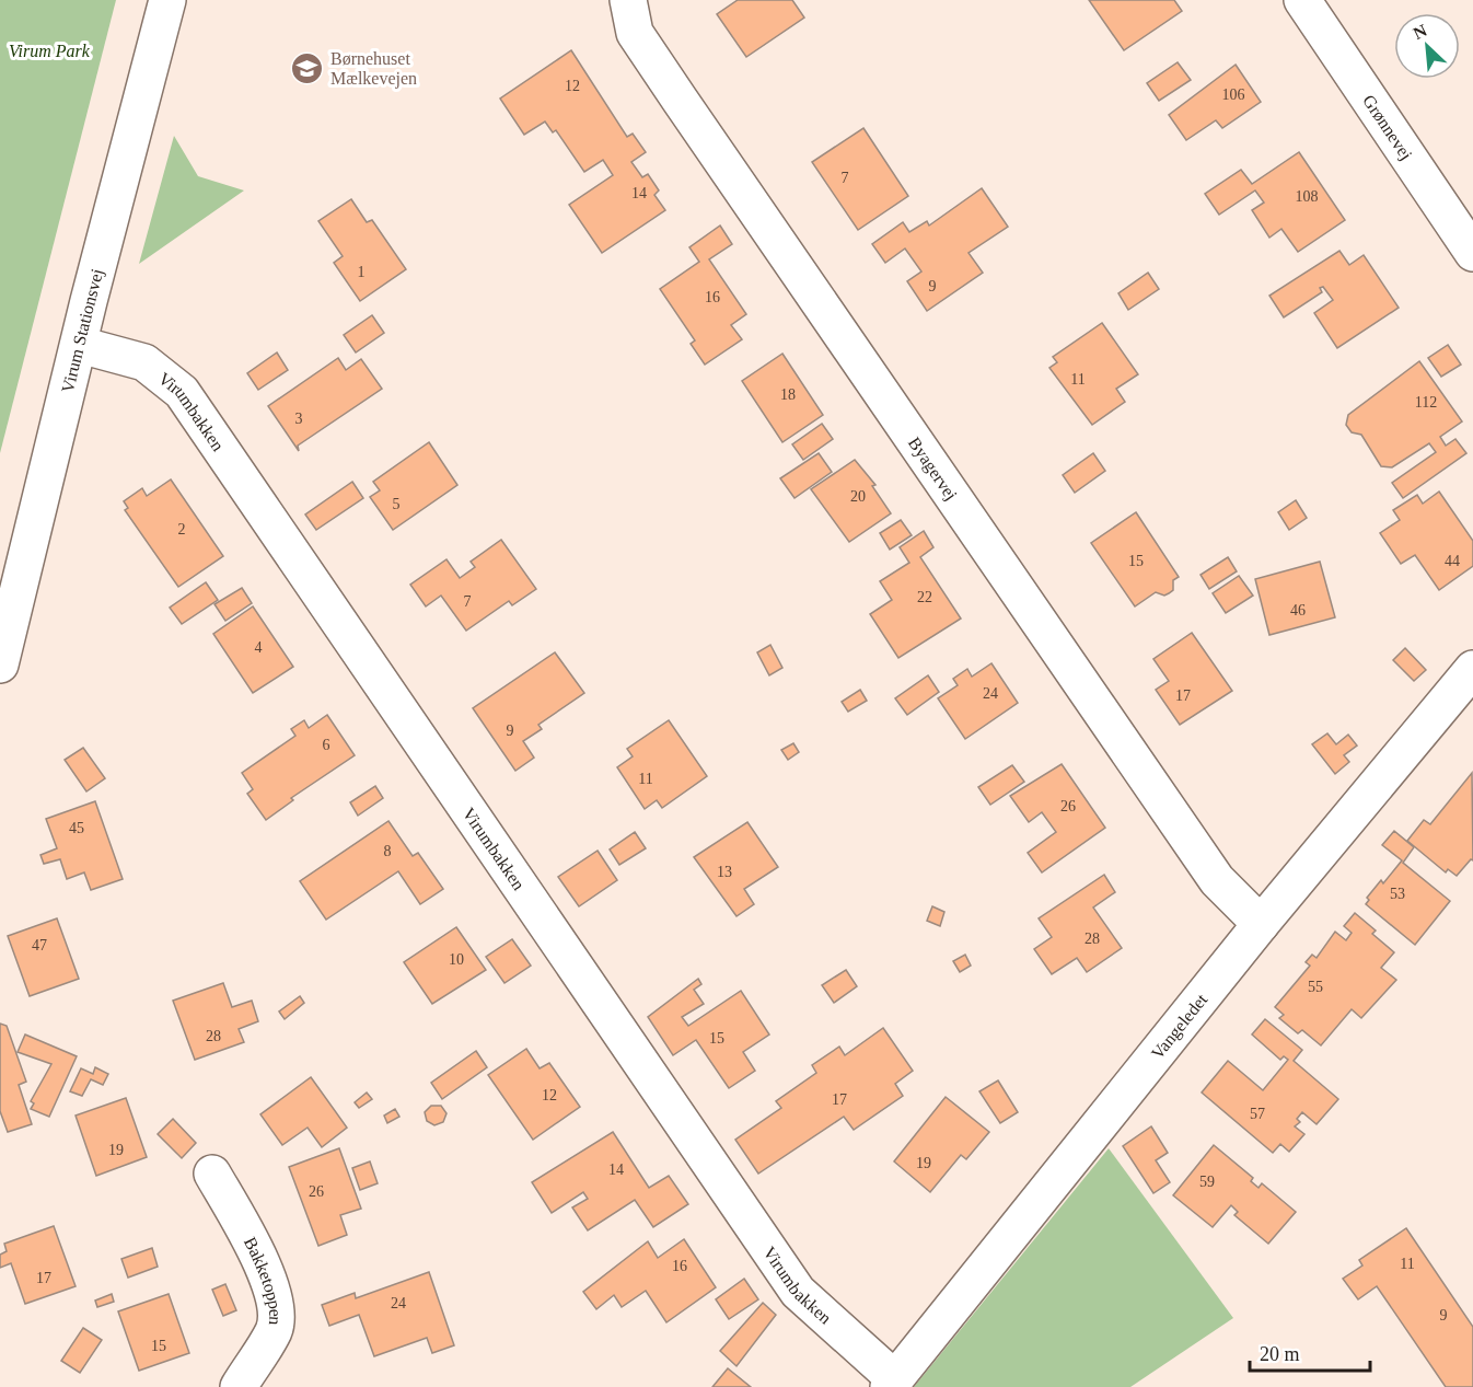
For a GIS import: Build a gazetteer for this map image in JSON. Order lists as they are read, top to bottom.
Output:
{
  "streets": {
    "street": [
      "Grønnevej",
      "Virum Stationsvej",
      "Virumbakken",
      "Byagervej",
      "Vangeledet",
      "Bakketoppen"
    ]
  },
  "crossings": [
    ["Virum Stationsvej", "Virumbakken"],
    ["Virumbakken", "Vangeledet"],
    ["Byagervej", "Vangeledet"]
  ],
  "parks": ["Virum Park"],
  "places": {
    "school or university": ["Børnehuset Mælkevejen"]
  },
  "house_numbers": [
    "12",
    "106",
    "7",
    "14",
    "108",
    "1",
    "9",
    "16",
    "11",
    "18",
    "112",
    "3",
    "20",
    "5",
    "2",
    "15",
    "44",
    "22",
    "7",
    "46",
    "4",
    "24",
    "17",
    "9",
    "6",
    "11",
    "26",
    "45",
    "8",
    "13",
    "53",
    "28",
    "47",
    "10",
    "55",
    "28",
    "15",
    "12",
    "17",
    "57",
    "19",
    "19",
    "14",
    "59",
    "26",
    "11",
    "16",
    "17",
    "24",
    "9",
    "15"
  ],
  "scale_bar": "20 m",
  "north": "top left"
}
